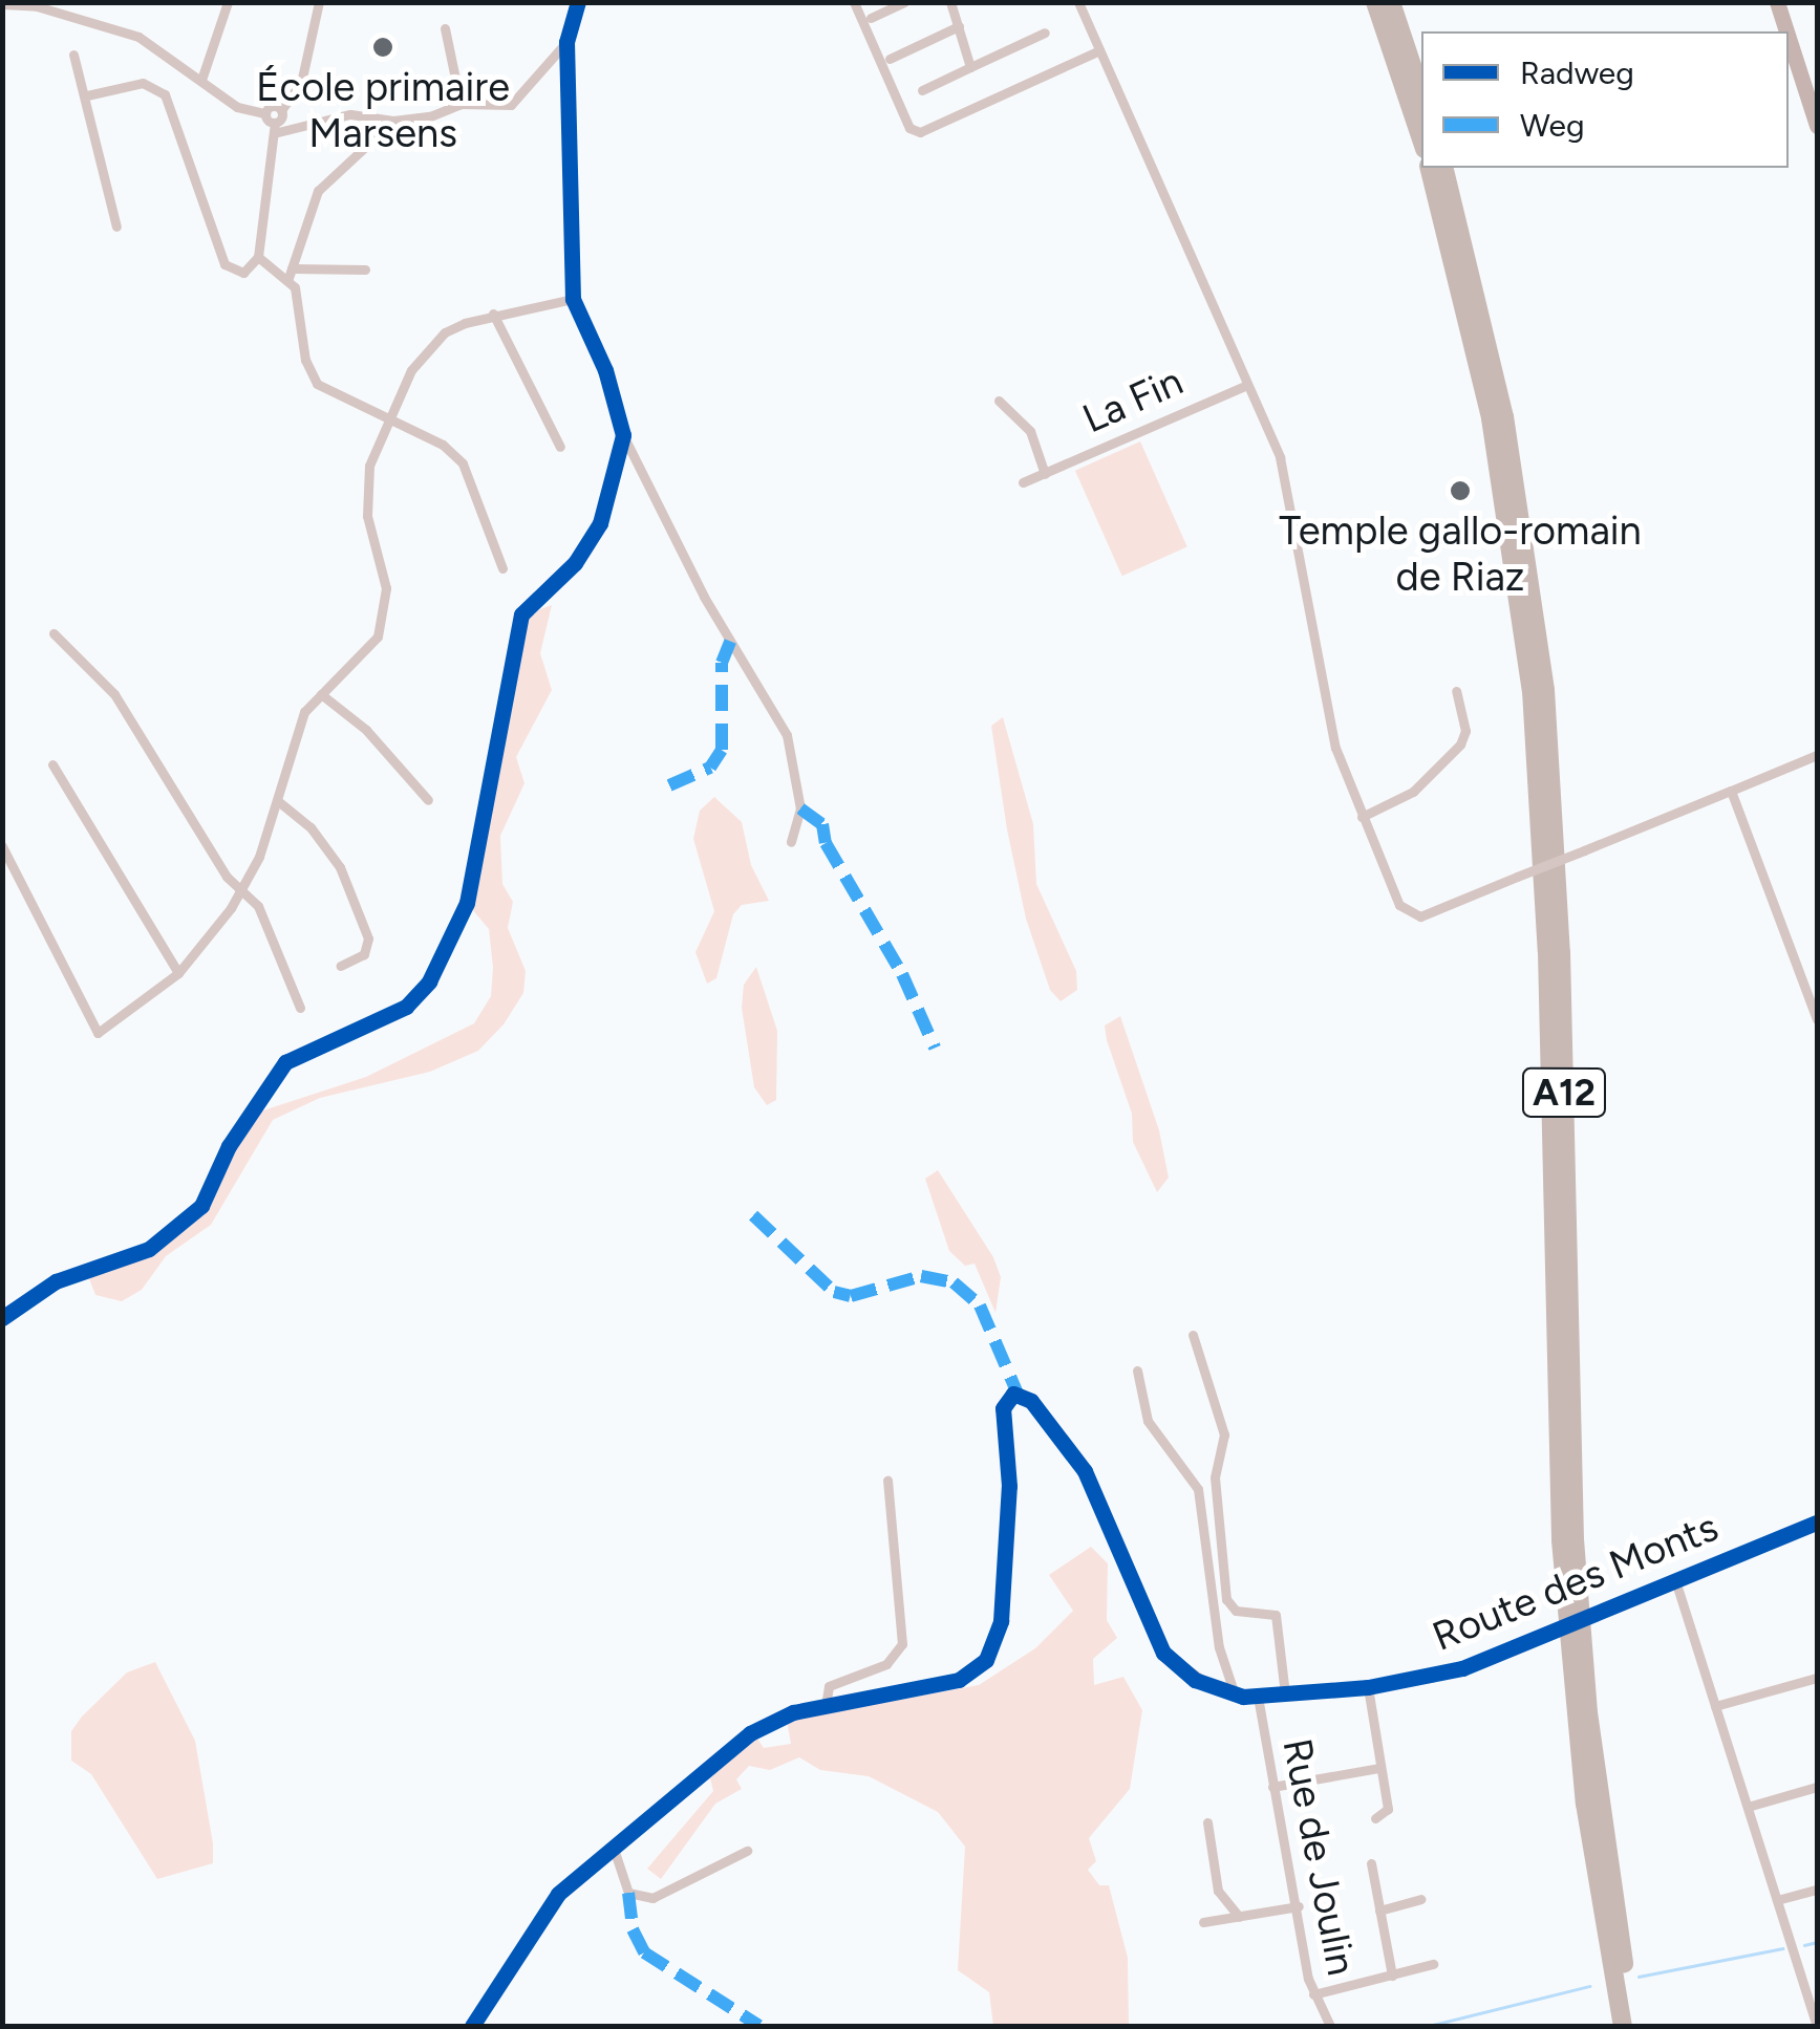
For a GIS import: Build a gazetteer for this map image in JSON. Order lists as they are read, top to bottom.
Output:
{
  "streets": {
    "highway": ["A12"],
    "street": ["La Fin", "Route des Monts", "Rue de Joulin"]
  },
  "crossings": [
    ["Route des Monts", "Rue de Joulin"]
  ],
  "places": ["École primaire Marsens", "Temple gallo-romain de Riaz"],
  "legend": ["Radweg", "Weg"]
}
